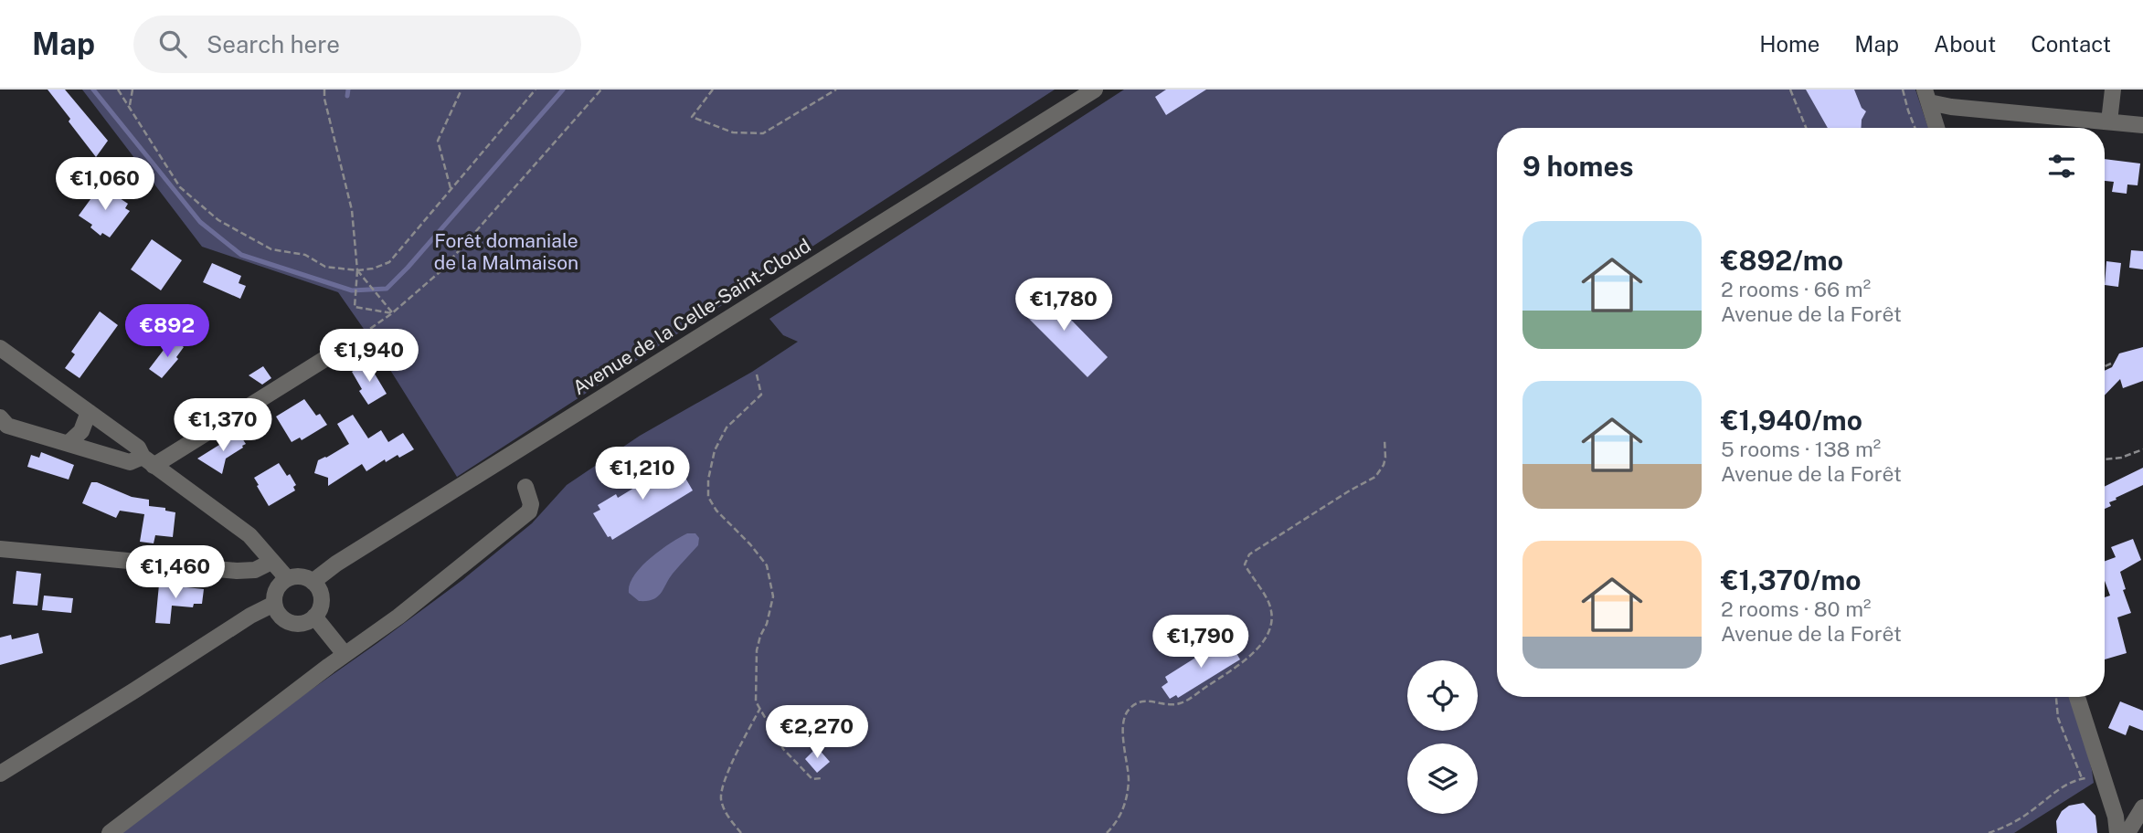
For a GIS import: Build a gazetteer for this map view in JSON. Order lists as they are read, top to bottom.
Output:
{
  "streets": {
    "street": ["Avenue de la Celle-Saint-Cloud"]
  },
  "parks": ["Forêt domaniale de la Malmaison"],
  "page": {
    "header": "Map",
    "search": "Search here",
    "nav": [
      "Home",
      "Map",
      "About",
      "Contact"
    ],
    "heading": "9 homes",
    "price": [
      "€1,060",
      "€1,780",
      "€892",
      "€1,940",
      "€1,370",
      "€1,210",
      "€1,460",
      "€1,790",
      "€2,270"
    ],
    "list": [
      {
        "name": "€892/mo",
        "note": "2 rooms · 66 m² · Avenue de la Forêt"
      },
      {
        "name": "€1,940/mo",
        "note": "5 rooms · 138 m² · Avenue de la Forêt"
      },
      {
        "name": "€1,370/mo",
        "note": "2 rooms · 80 m² · Avenue de la Forêt"
      }
    ]
  }
}
